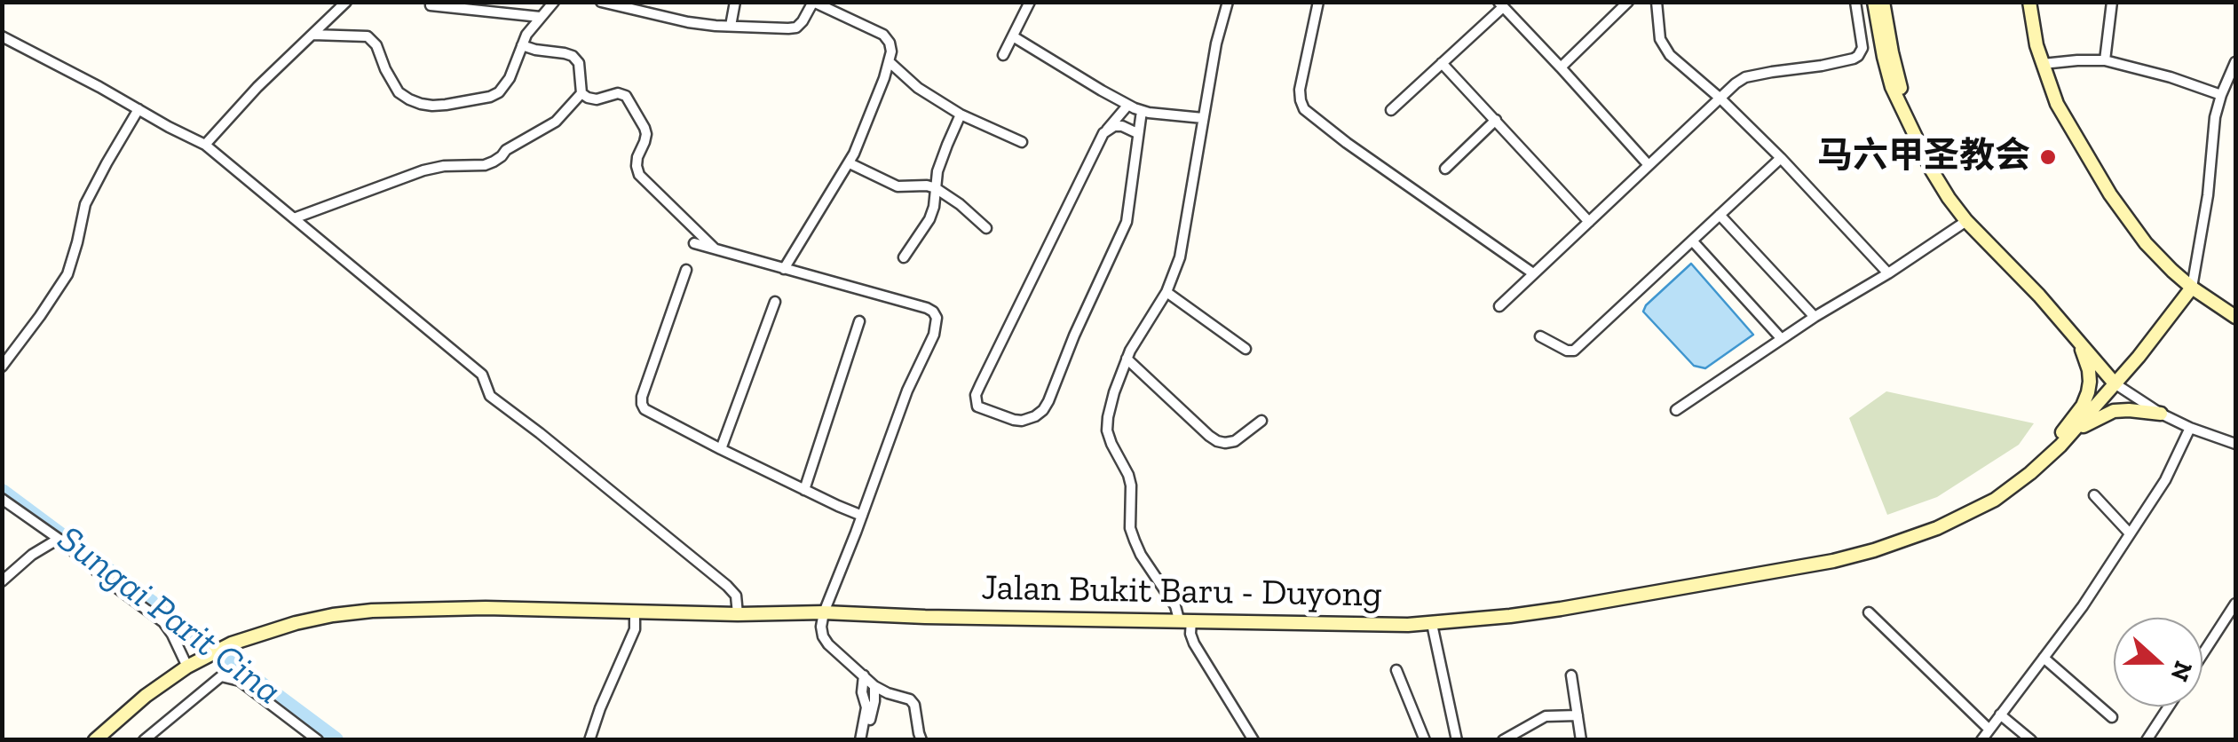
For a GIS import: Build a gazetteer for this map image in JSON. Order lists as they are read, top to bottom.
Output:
{
  "streets": {
    "main road": ["Jalan Bukit Baru - Duyong"]
  },
  "water": ["Sungai Parit Cina"],
  "places": ["马六甲圣教会"],
  "north": "right"
}
